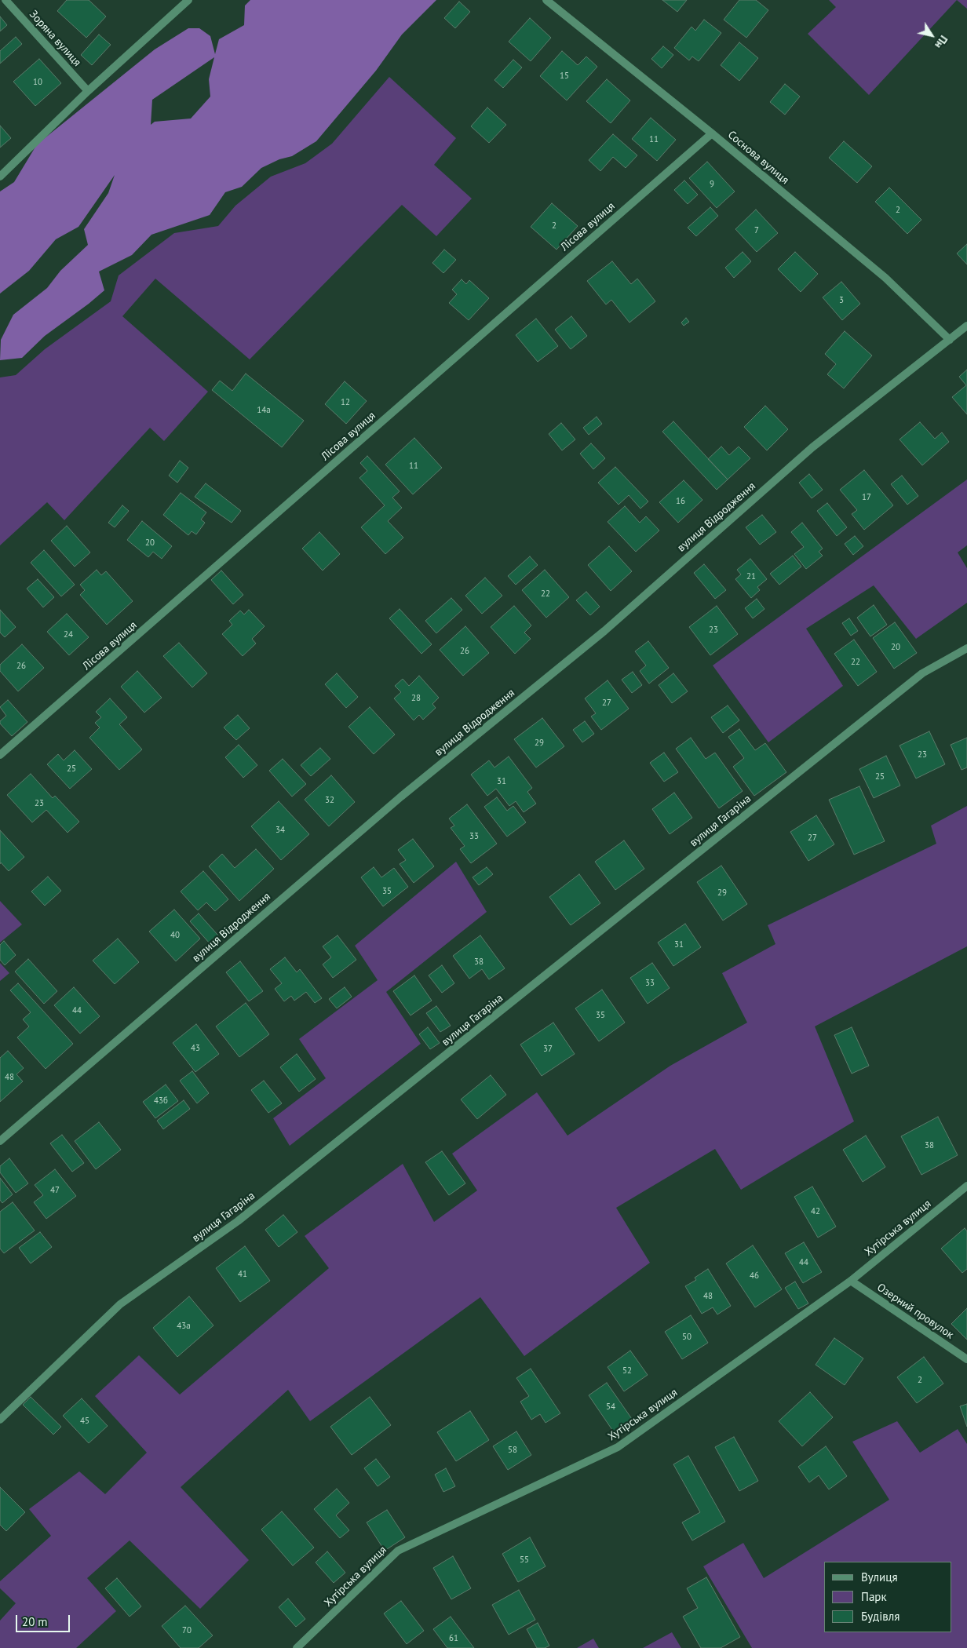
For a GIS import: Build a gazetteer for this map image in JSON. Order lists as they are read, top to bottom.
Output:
{
  "streets": {
    "street": [
      "Зоряна вулиця",
      "Соснова вулиця",
      "Лісова вулиця",
      "вулиця Відродження",
      "вулиця Гагаріна",
      "Хутірська вулиця",
      "Озерний провулок"
    ]
  },
  "crossings": [
    ["Соснова вулиця", "Лісова вулиця"],
    ["Соснова вулиця", "вулиця Відродження"],
    ["Хутірська вулиця", "Озерний провулок"]
  ],
  "house_numbers": [
    "15",
    "10",
    "11",
    "9",
    "2",
    "2",
    "7",
    "3",
    "12",
    "14а",
    "11",
    "17",
    "16",
    "20",
    "21",
    "22",
    "23",
    "24",
    "20",
    "26",
    "22",
    "26",
    "28",
    "27",
    "29",
    "23",
    "25",
    "25",
    "31",
    "32",
    "23",
    "34",
    "33",
    "27",
    "35",
    "29",
    "40",
    "31",
    "38",
    "33",
    "44",
    "35",
    "43",
    "37",
    "48",
    "43б",
    "38",
    "47",
    "42",
    "44",
    "41",
    "46",
    "48",
    "43а",
    "50",
    "52",
    "2",
    "54",
    "45",
    "58",
    "55",
    "70",
    "61"
  ],
  "legend": ["Вулиця", "Парк", "Будівля"],
  "scale_bar": "20 m",
  "north": "bottom right"
}
